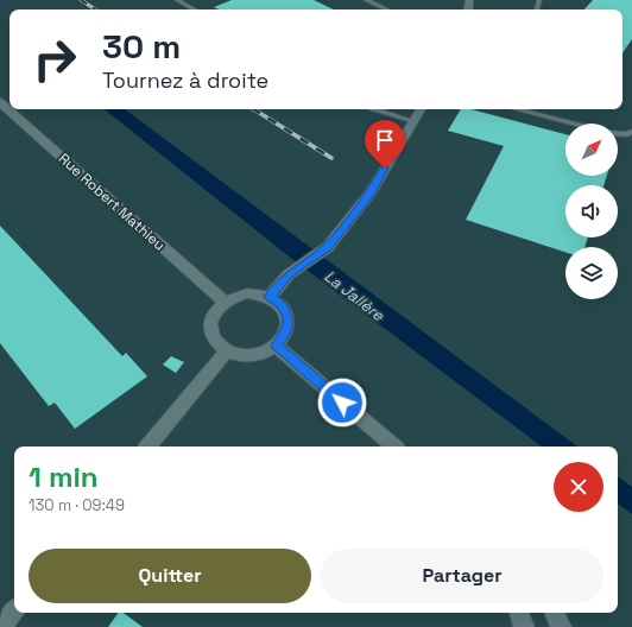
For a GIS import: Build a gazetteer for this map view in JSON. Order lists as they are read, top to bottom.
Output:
{
  "streets": {
    "street": ["Rue Robert Mathieu"]
  },
  "water": ["La Jallère"],
  "north": "top right",
  "page": {
    "turn": ["30 m", "Tournez à droite"],
    "heading": ["1 min", "130 m · 09:49"],
    "buttons": ["Quitter", "Partager"]
  }
}
